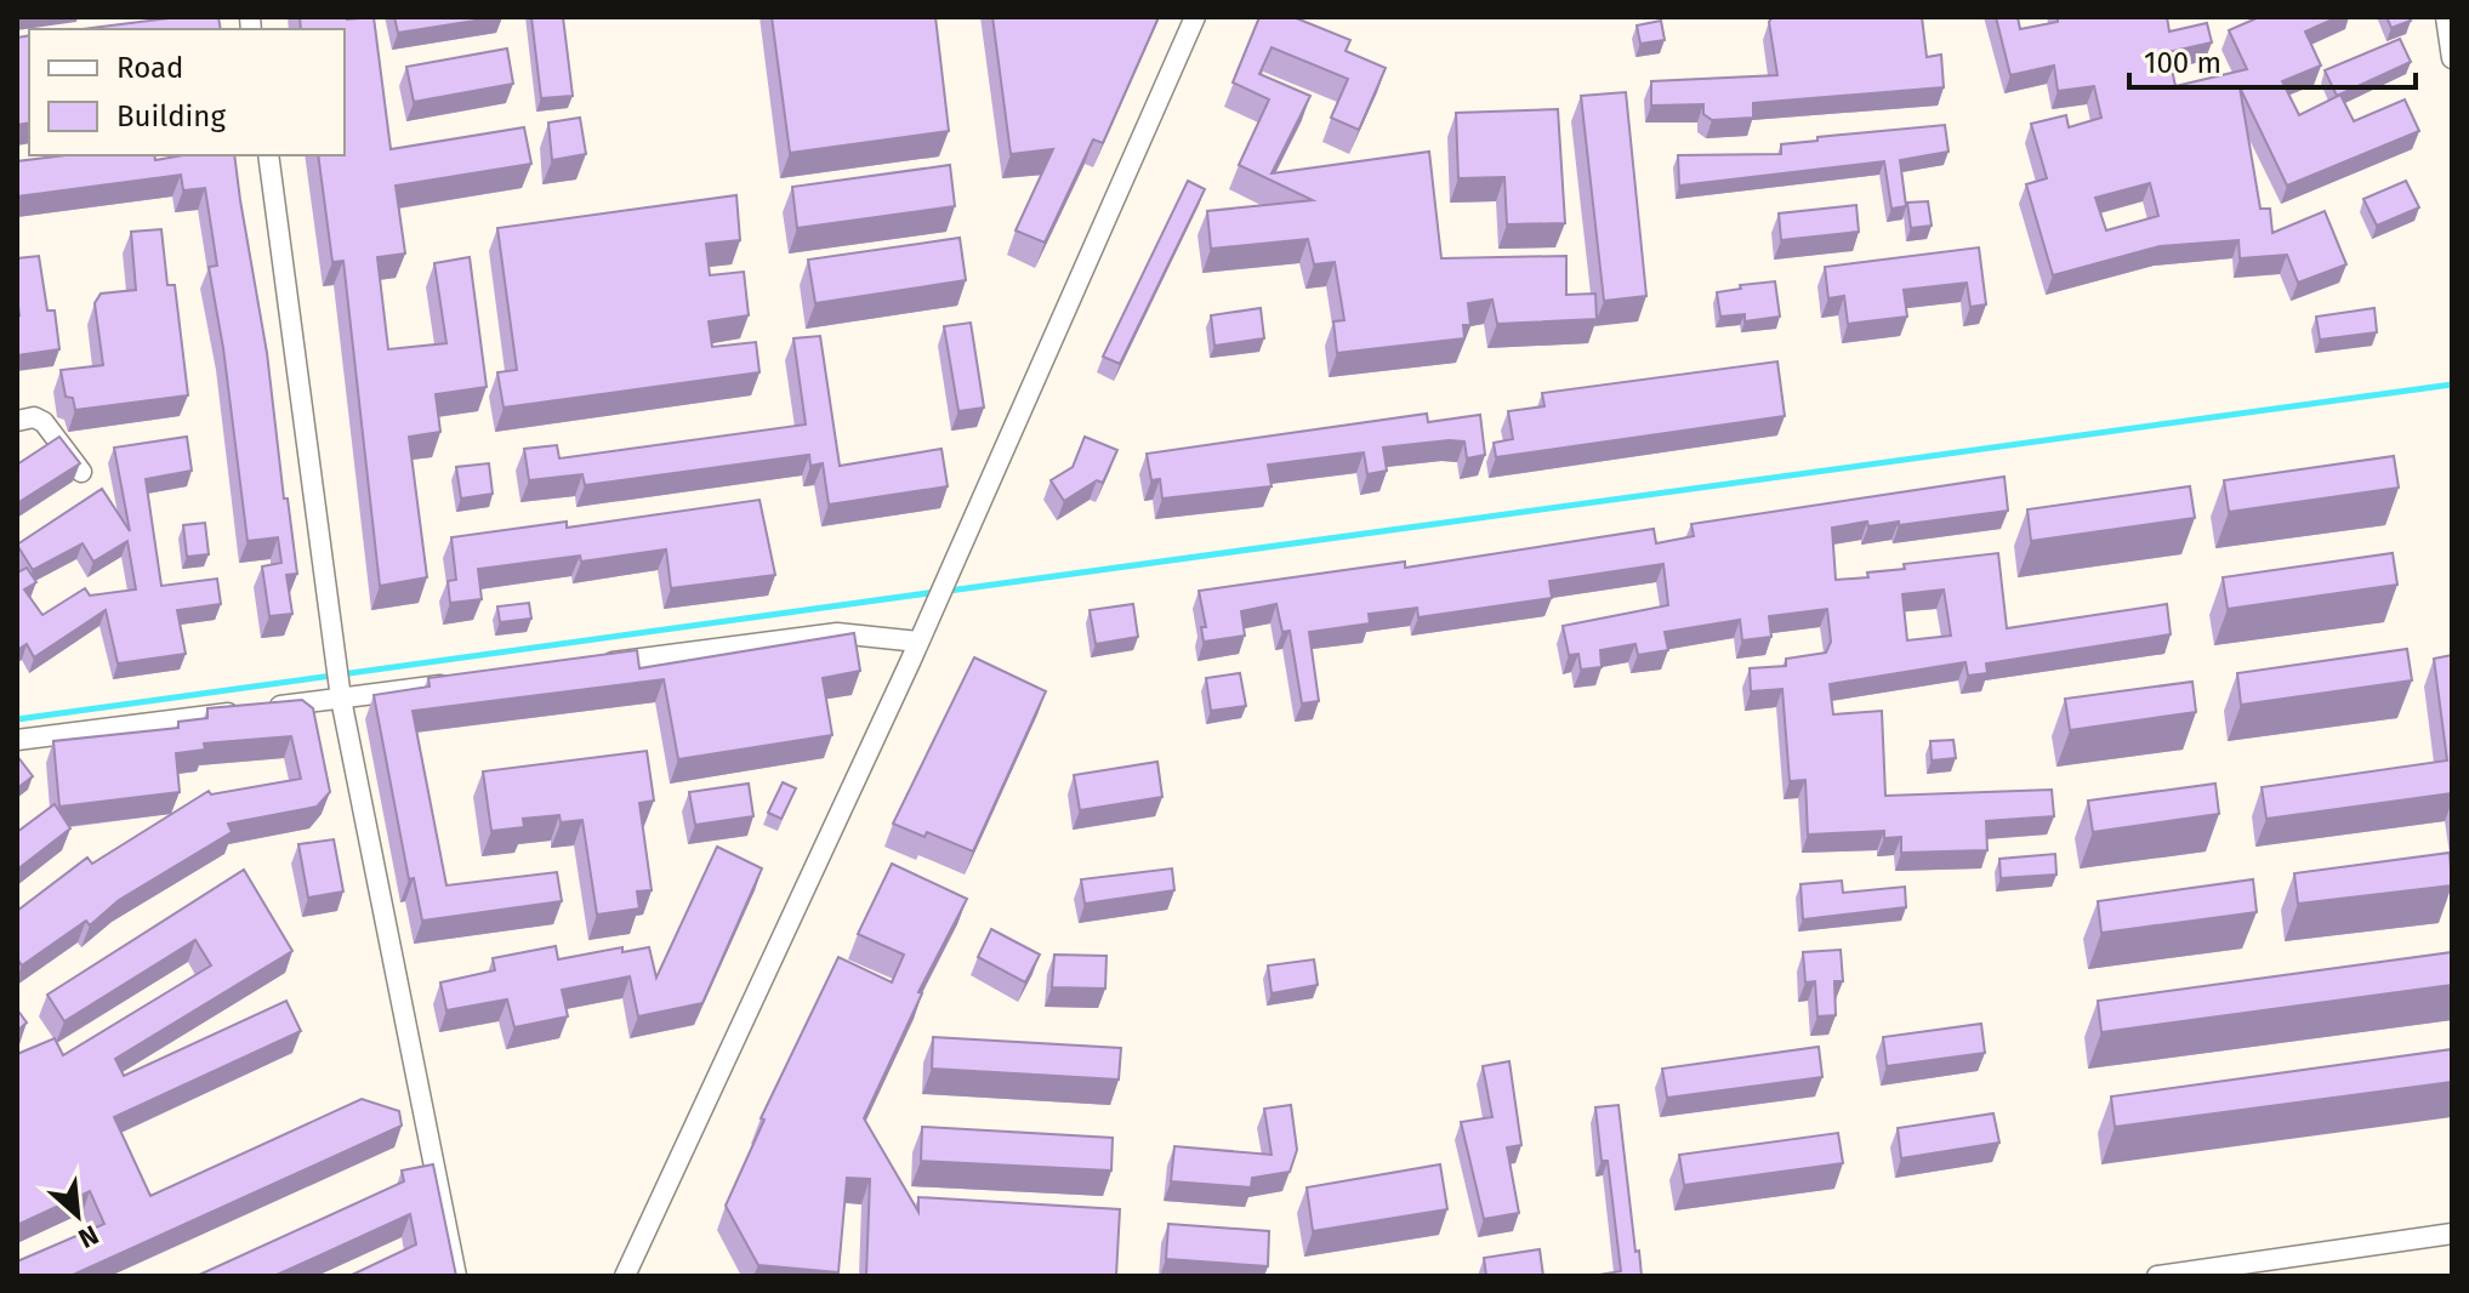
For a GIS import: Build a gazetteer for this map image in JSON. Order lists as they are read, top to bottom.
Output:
{
  "legend": ["Road", "Building"],
  "scale_bar": "100 m",
  "north": "bottom right"
}
